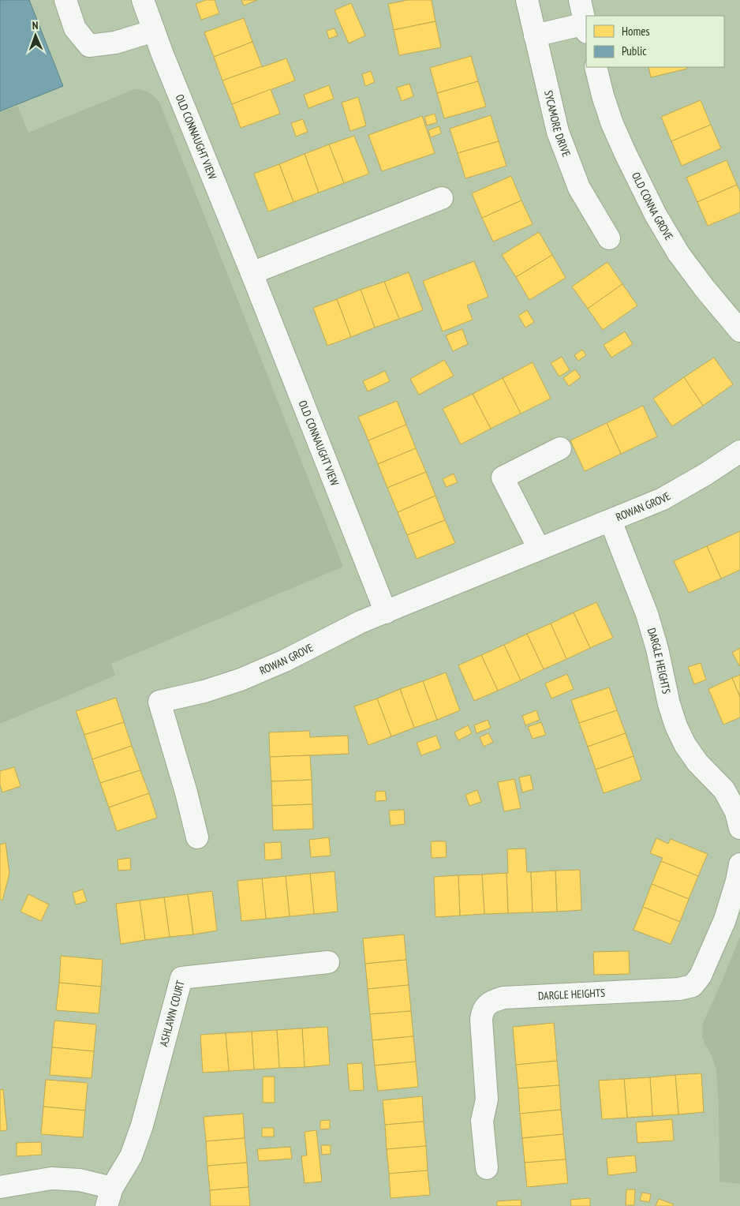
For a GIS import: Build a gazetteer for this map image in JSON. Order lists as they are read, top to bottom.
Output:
{
  "streets": {
    "street": [
      "SYCAMORE DRIVE",
      "OLD CONNAUGHT VIEW",
      "OLD CONNA GROVE",
      "ROWAN GROVE",
      "DARGLE HEIGHTS",
      "ASHLAWN COURT"
    ]
  },
  "crossings": [
    ["OLD CONNAUGHT VIEW", "ROWAN GROVE"],
    ["ROWAN GROVE", "DARGLE HEIGHTS"]
  ],
  "legend": ["Homes", "Public"],
  "north": "top"
}
